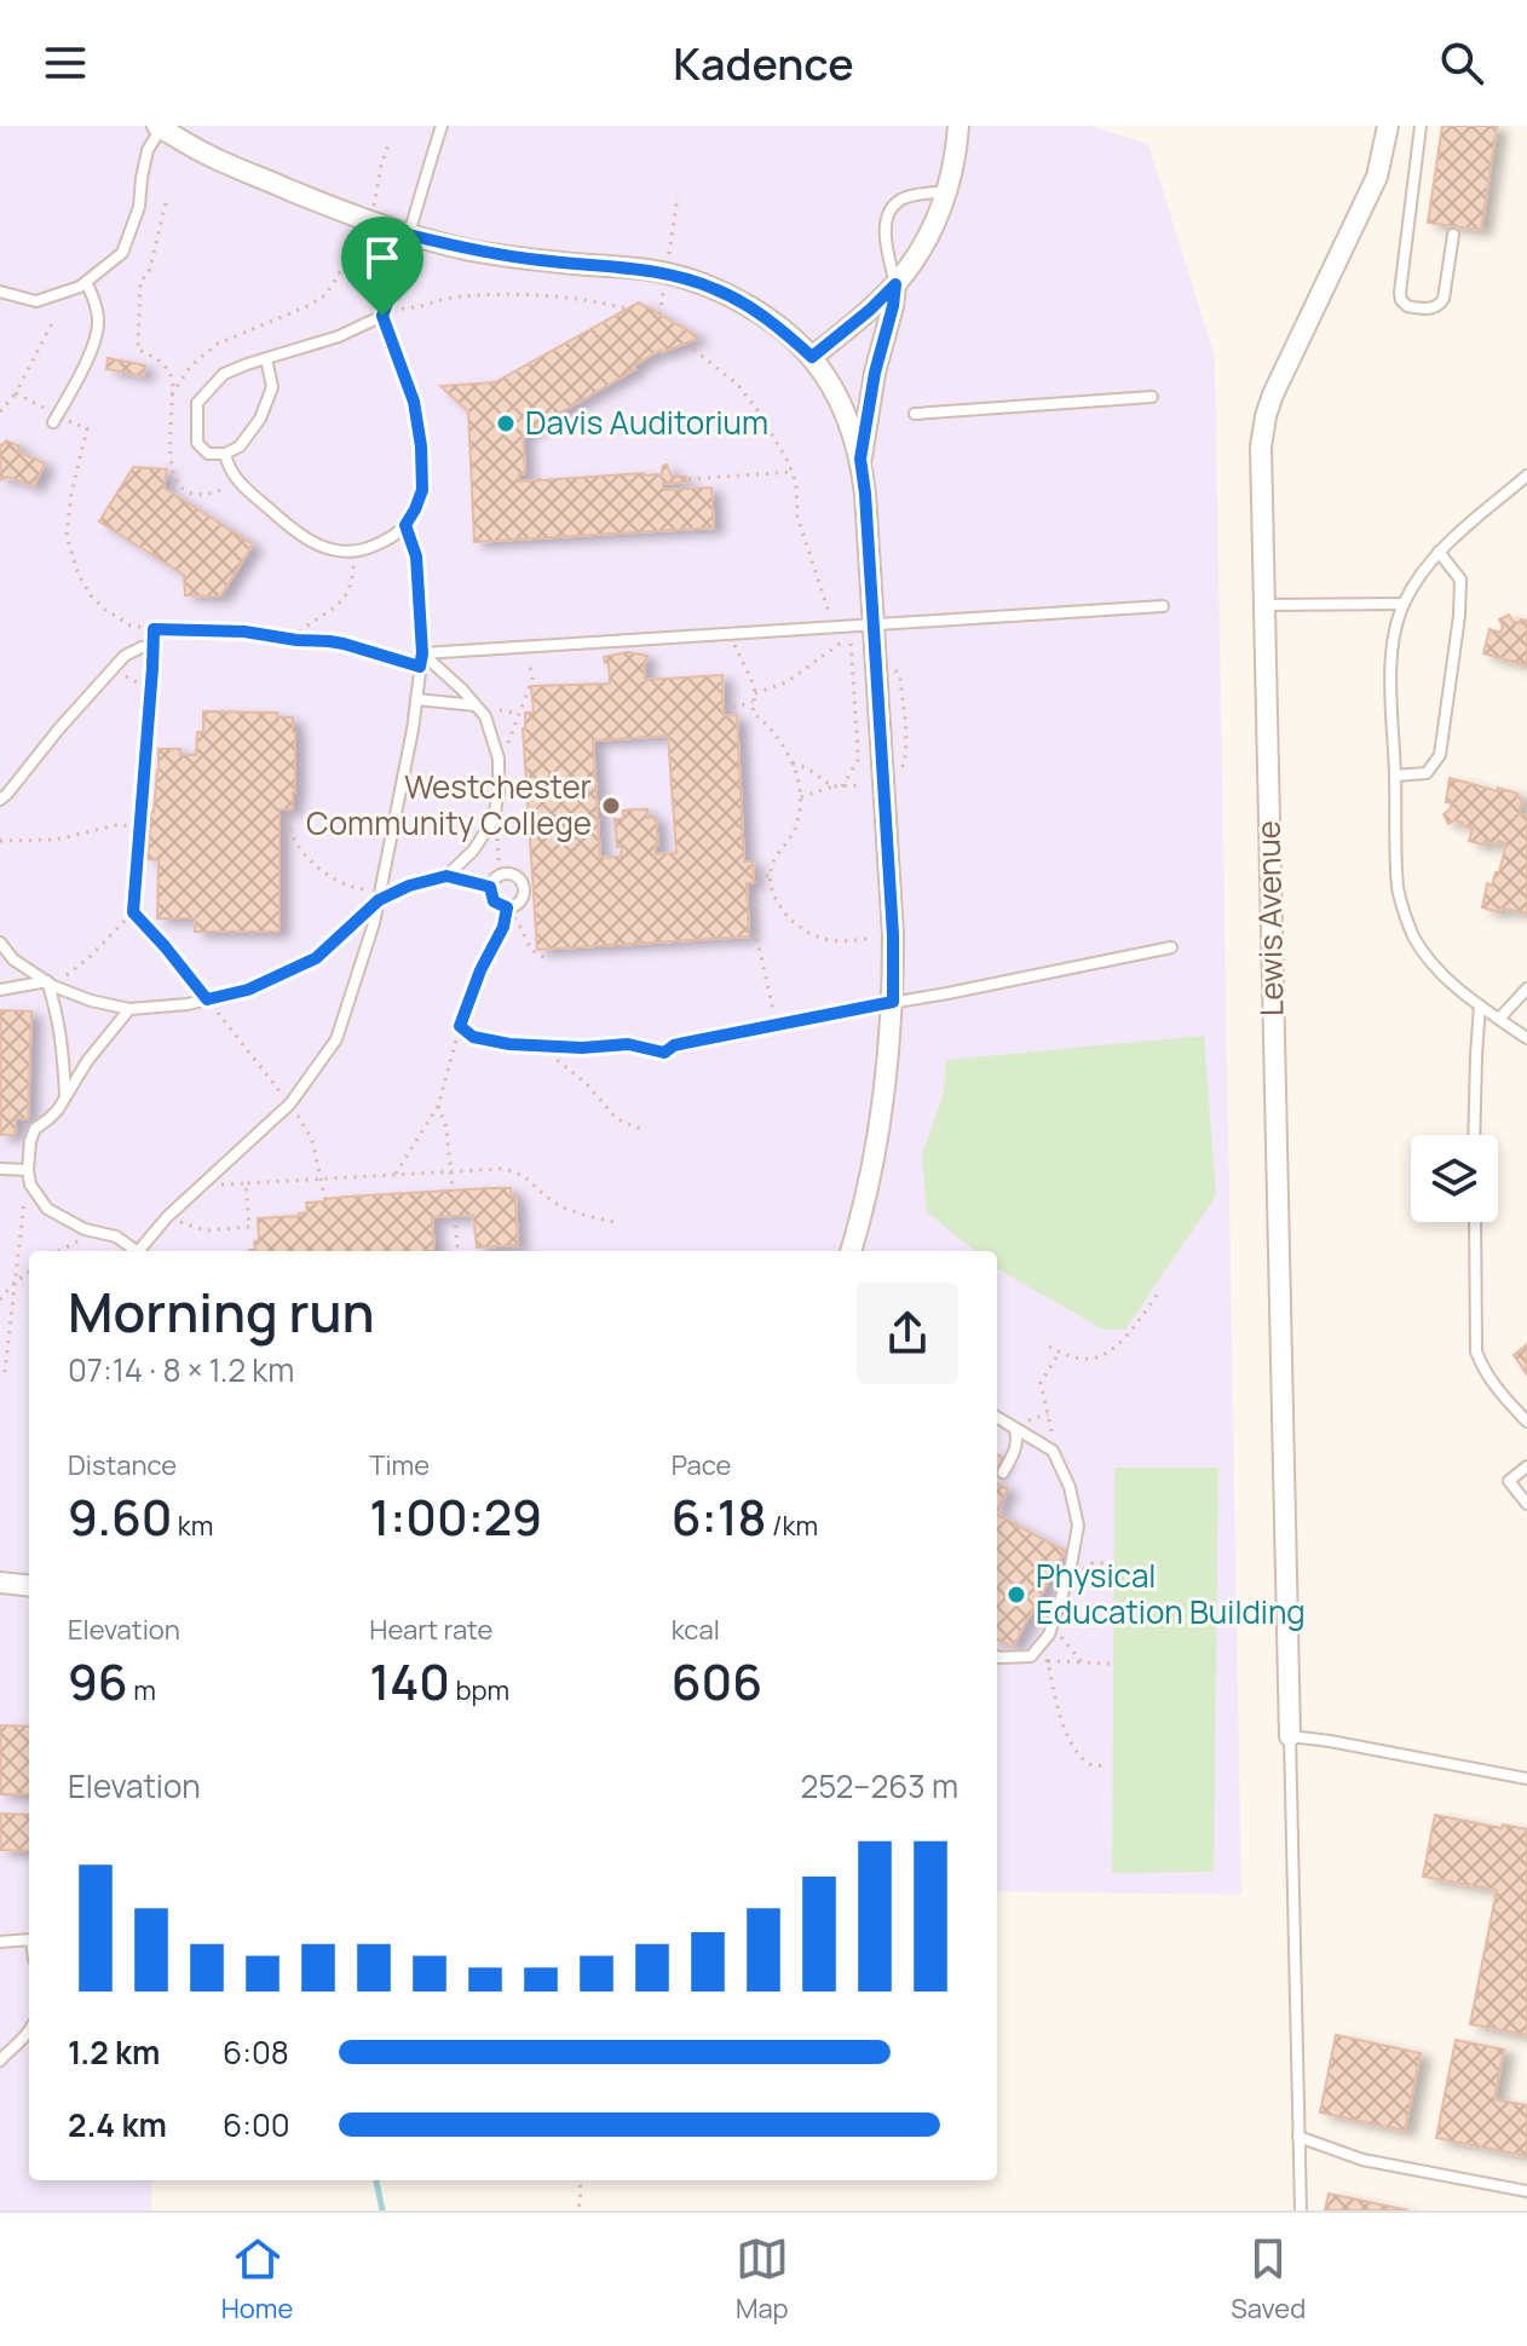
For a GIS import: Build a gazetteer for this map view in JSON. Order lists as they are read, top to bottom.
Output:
{
  "streets": {
    "street": ["Lewis Avenue"]
  },
  "places": ["Davis Auditorium", "Westchester Community College", "Physical Education Building"],
  "page": {
    "header": "Kadence",
    "heading": ["Morning run", "07:14 · 8 × 1.2 km"],
    "stats": [
      ["Distance", "9.60 km"],
      ["Time", "1:00:29"],
      ["Pace", "6:18 /km"],
      ["Elevation", "96 m"],
      ["Heart rate", "140 bpm"],
      ["kcal", "606"]
    ],
    "chart": ["Elevation", "252–263 m"],
    "list": [
      {
        "name": "1.2 km",
        "note": "6:08"
      },
      {
        "name": "2.4 km",
        "note": "6:00"
      }
    ],
    "tabs": ["Home", "Map", "Saved"]
  }
}
